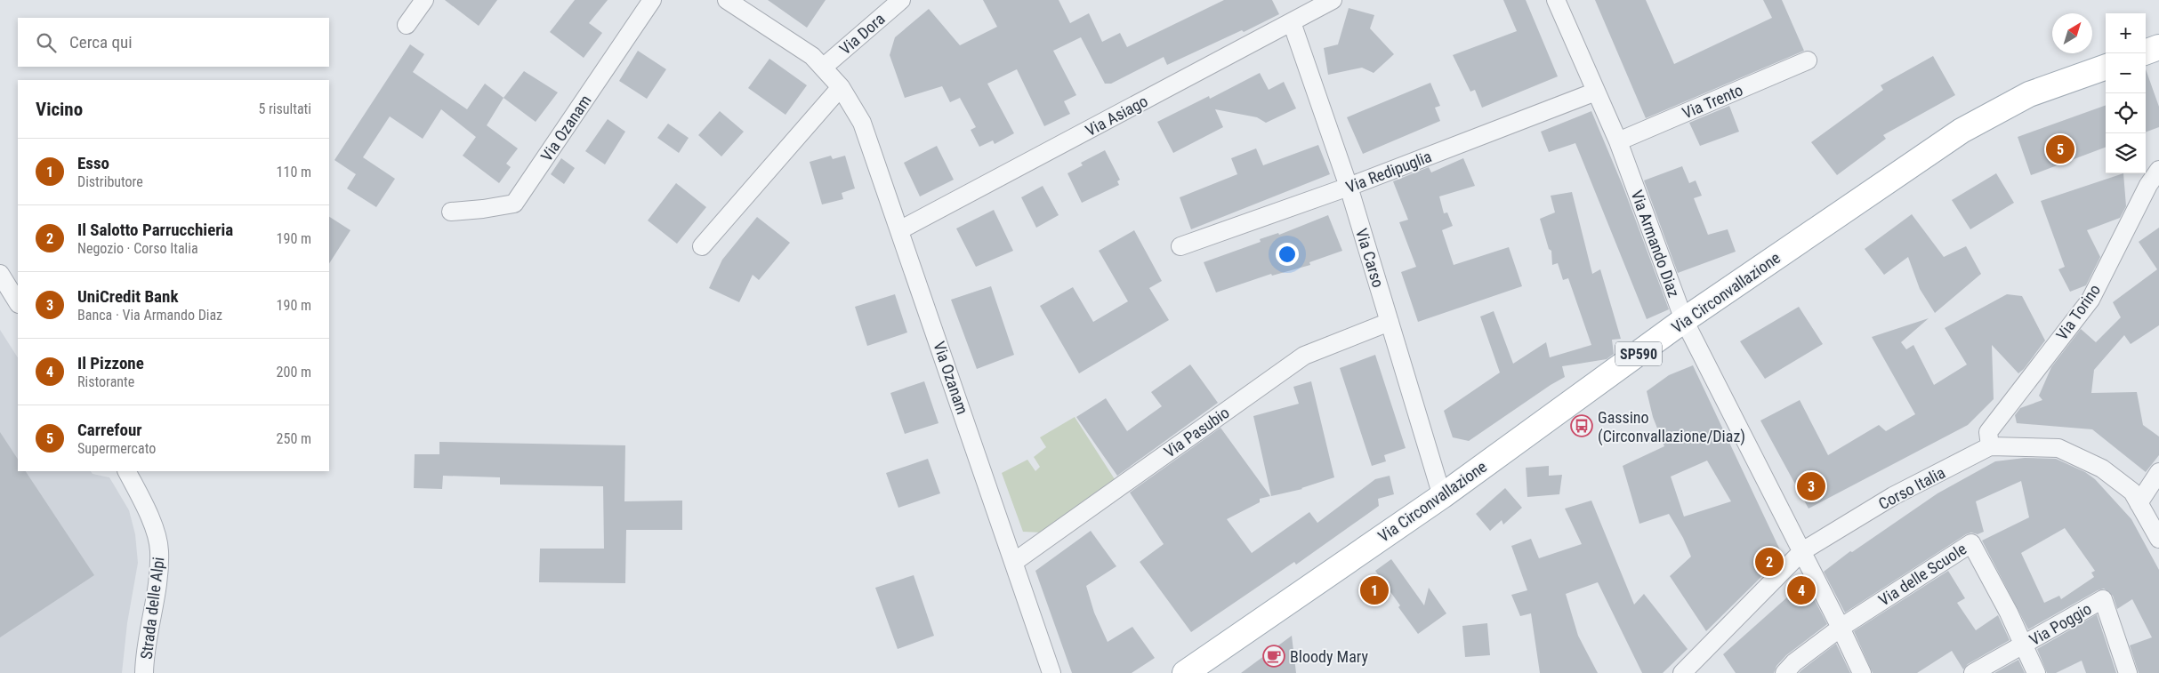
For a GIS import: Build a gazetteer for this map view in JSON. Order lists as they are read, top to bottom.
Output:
{
  "streets": {
    "main road": ["Via Circonvallazione", "SP590"],
    "street": [
      "Via Dora",
      "Via Trento",
      "Via Asiago",
      "Via Ozanam",
      "Via Redipuglia",
      "Via Armando Diaz",
      "Via Carso",
      "Via Torino",
      "Via Pasubio",
      "Corso Italia",
      "Via delle Scuole",
      "Strada delle Alpi",
      "Via Poggio"
    ]
  },
  "crossings": [
    ["Via Dora", "Via Ozanam"],
    ["Via Trento", "Via Armando Diaz"],
    ["Via Asiago", "Via Ozanam"],
    ["Via Asiago", "Via Carso"],
    ["Via Ozanam", "Via Pasubio"],
    ["Via Redipuglia", "Via Armando Diaz"],
    ["Via Redipuglia", "Via Carso"],
    ["Via Armando Diaz", "Via Circonvallazione"],
    ["Via Armando Diaz", "Corso Italia"],
    ["Via Armando Diaz", "Via delle Scuole"],
    ["Via Carso", "Via Circonvallazione"],
    ["Via Carso", "Via Pasubio"],
    ["Via Torino", "Corso Italia"],
    ["Via delle Scuole", "Via Poggio"]
  ],
  "places": {
    "bus stop": ["Gassino (Circonvallazione/Diaz)"],
    "cafe": ["Bloody Mary"]
  },
  "north": "top right",
  "page": {
    "map_buttons": ["+", "−"],
    "search": "Cerca qui",
    "heading": ["Vicino", "5 risultati"],
    "pins": [
      "5",
      "3",
      "2",
      "1",
      "4"
    ],
    "list": [
      {
        "mark": "1",
        "name": "Esso",
        "note": "Distributore",
        "value": "110 m"
      },
      {
        "mark": "2",
        "name": "Il Salotto Parrucchieria",
        "note": "Negozio · Corso Italia",
        "value": "190 m"
      },
      {
        "mark": "3",
        "name": "UniCredit Bank",
        "note": "Banca · Via Armando Diaz",
        "value": "190 m"
      },
      {
        "mark": "4",
        "name": "Il Pizzone",
        "note": "Ristorante",
        "value": "200 m"
      },
      {
        "mark": "5",
        "name": "Carrefour",
        "note": "Supermercato",
        "value": "250 m"
      }
    ]
  }
}
